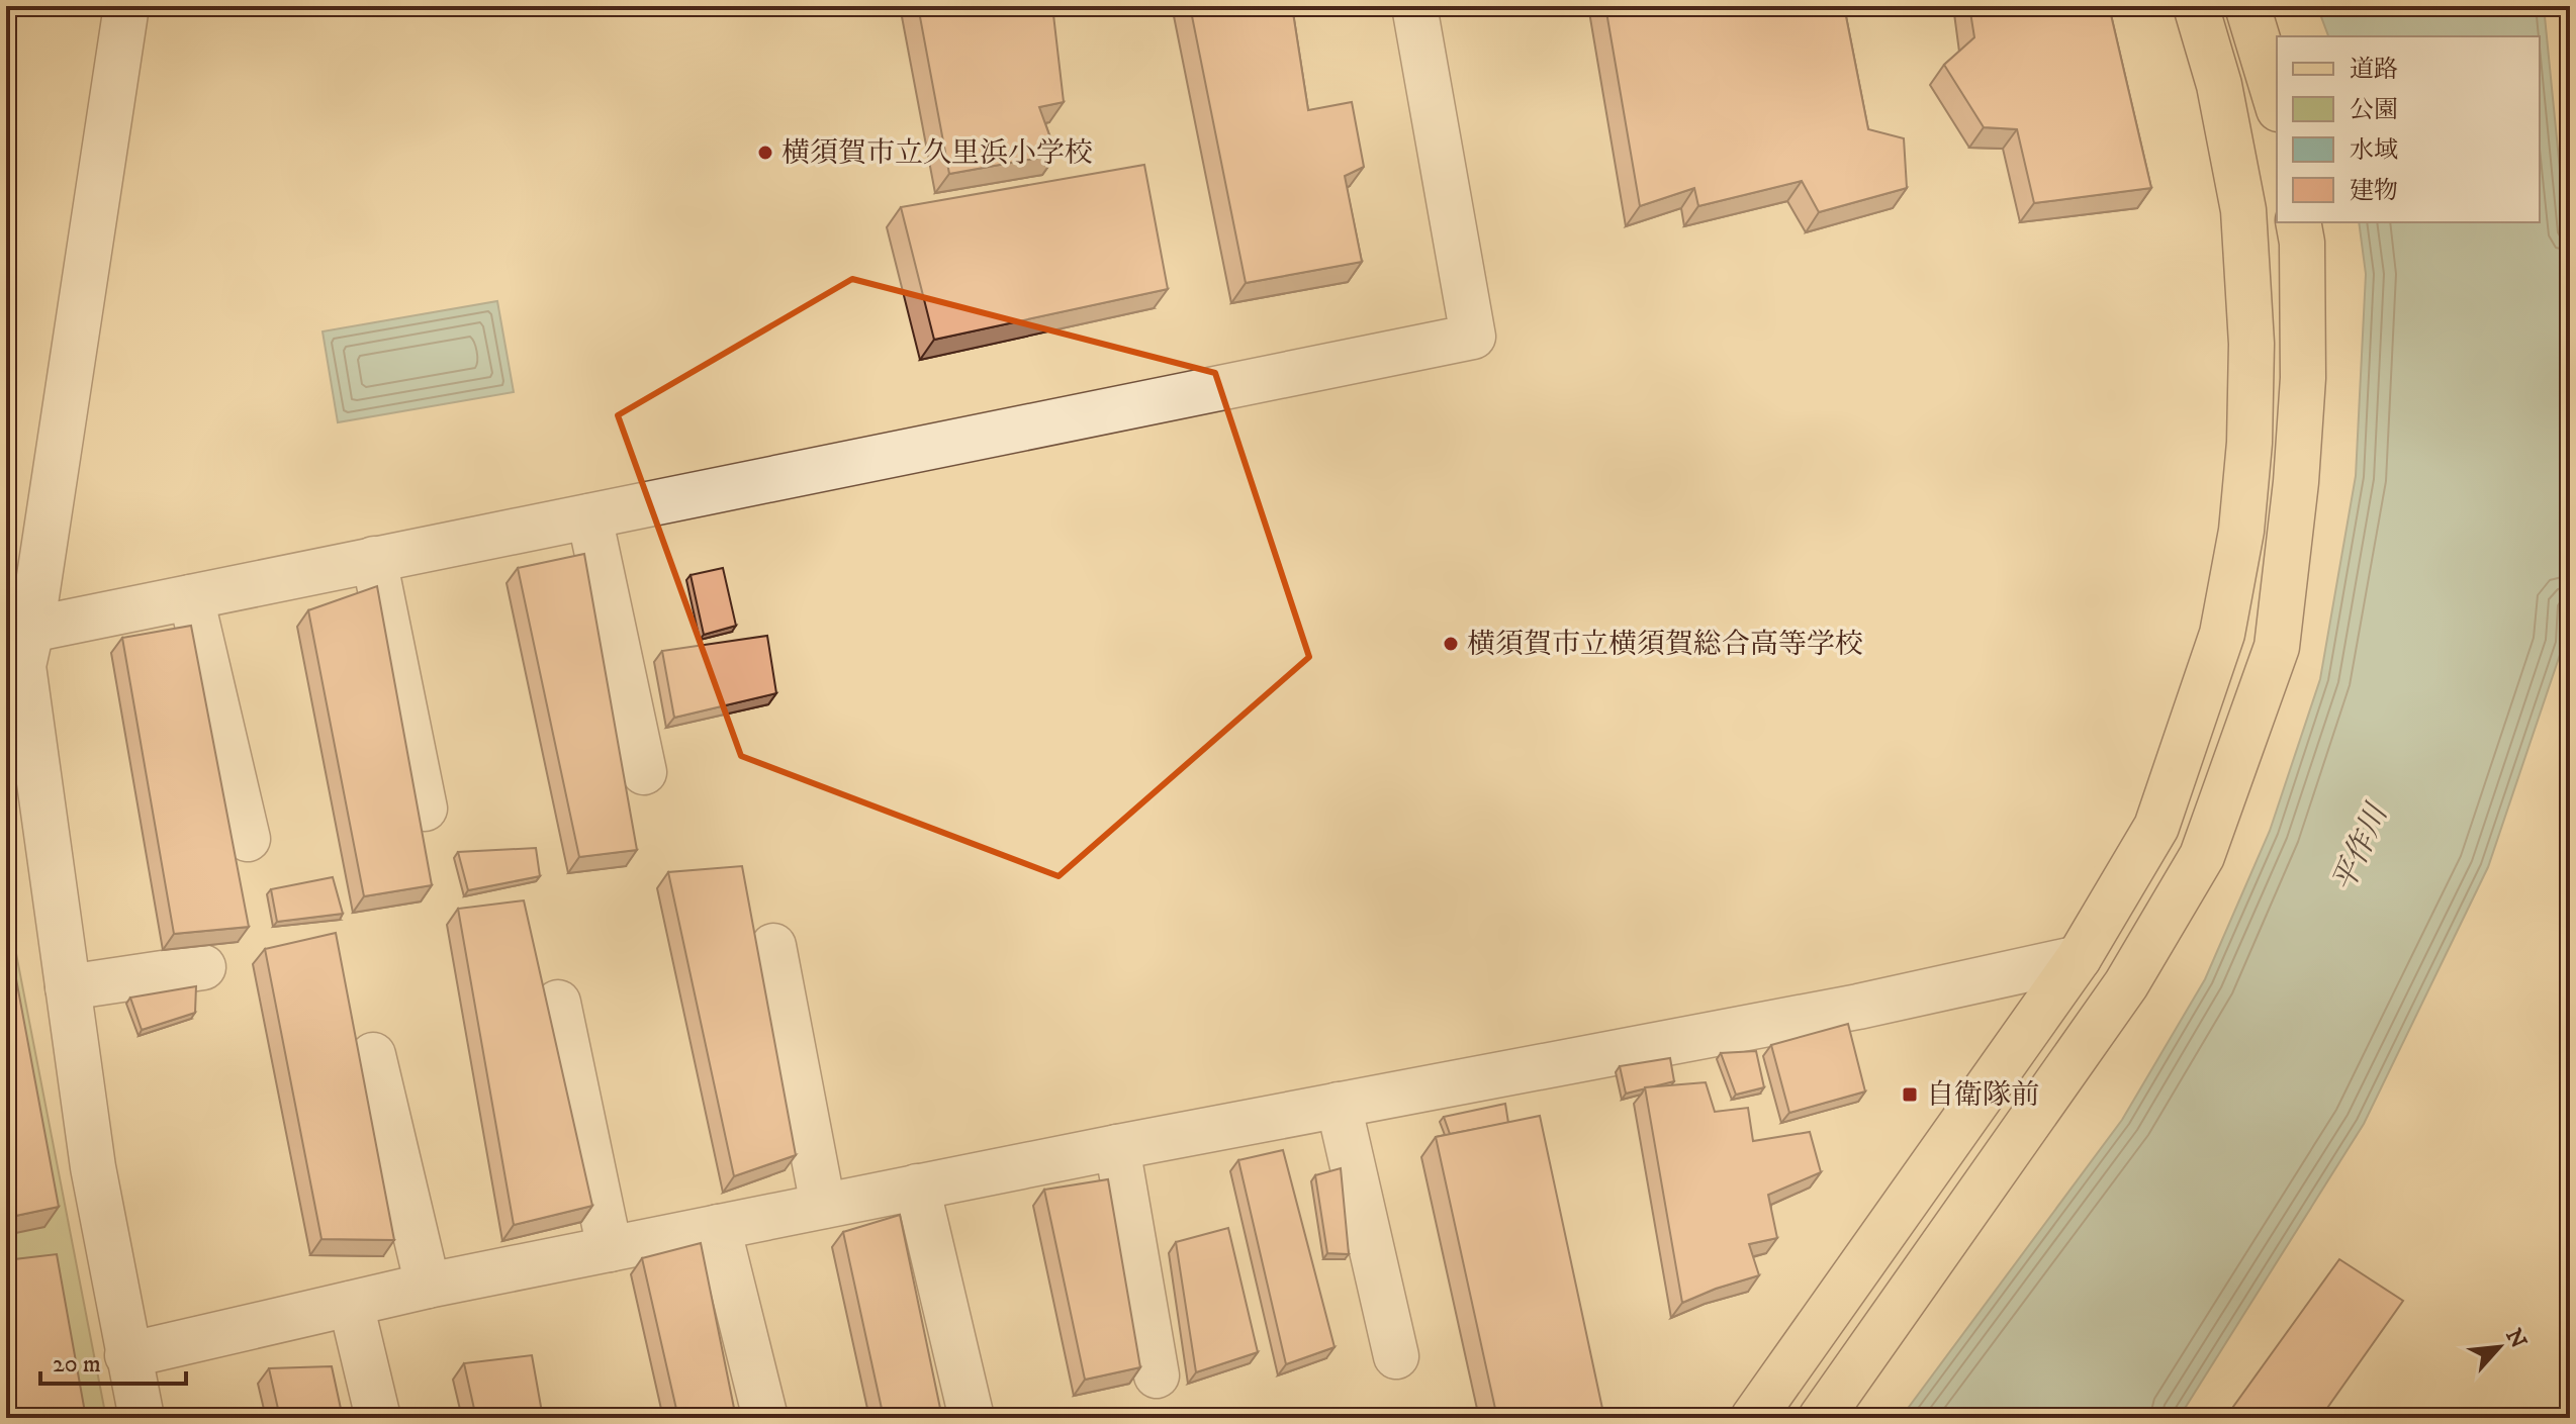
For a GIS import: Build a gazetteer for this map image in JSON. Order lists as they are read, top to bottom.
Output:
{
  "water": ["平作川"],
  "places": {
    "other": ["横須賀市立久里浜小学校", "横須賀市立横須賀総合高等学校"],
    "transit": ["自衛隊前"]
  },
  "legend": [
    "道路",
    "公園",
    "水域",
    "建物"
  ],
  "scale_bar": "20 m",
  "north": "top right"
}
